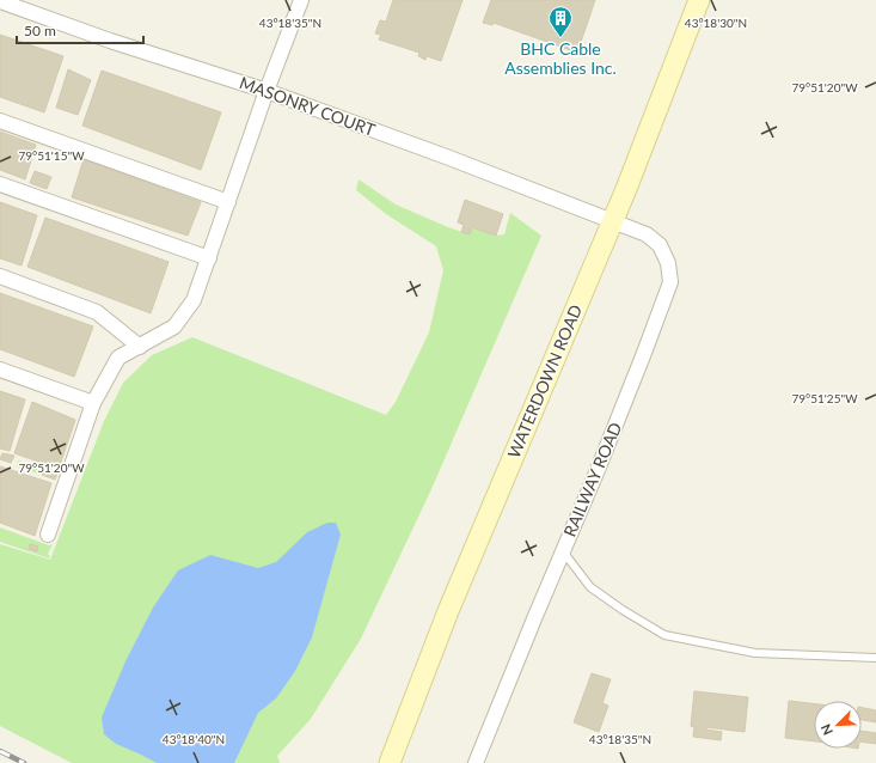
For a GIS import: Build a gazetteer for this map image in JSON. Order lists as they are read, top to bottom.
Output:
{
  "streets": {
    "main road": ["WATERDOWN ROAD"],
    "street": ["MASONRY COURT", "RAILWAY ROAD"]
  },
  "crossings": [
    ["MASONRY COURT", "WATERDOWN ROAD"],
    ["MASONRY COURT", "RAILWAY ROAD"],
    ["WATERDOWN ROAD", "RAILWAY ROAD"]
  ],
  "places": {
    "building": ["BHC Cable Assemblies Inc."]
  },
  "scale_bar": "50 m",
  "north": "bottom left",
  "coordinates": [
    "43°18'35\"N",
    "43°18'30\"N",
    "79°51'20\"W",
    "79°51'15\"W",
    "79°51'25\"W",
    "43°18'40\"N"
  ]
}
